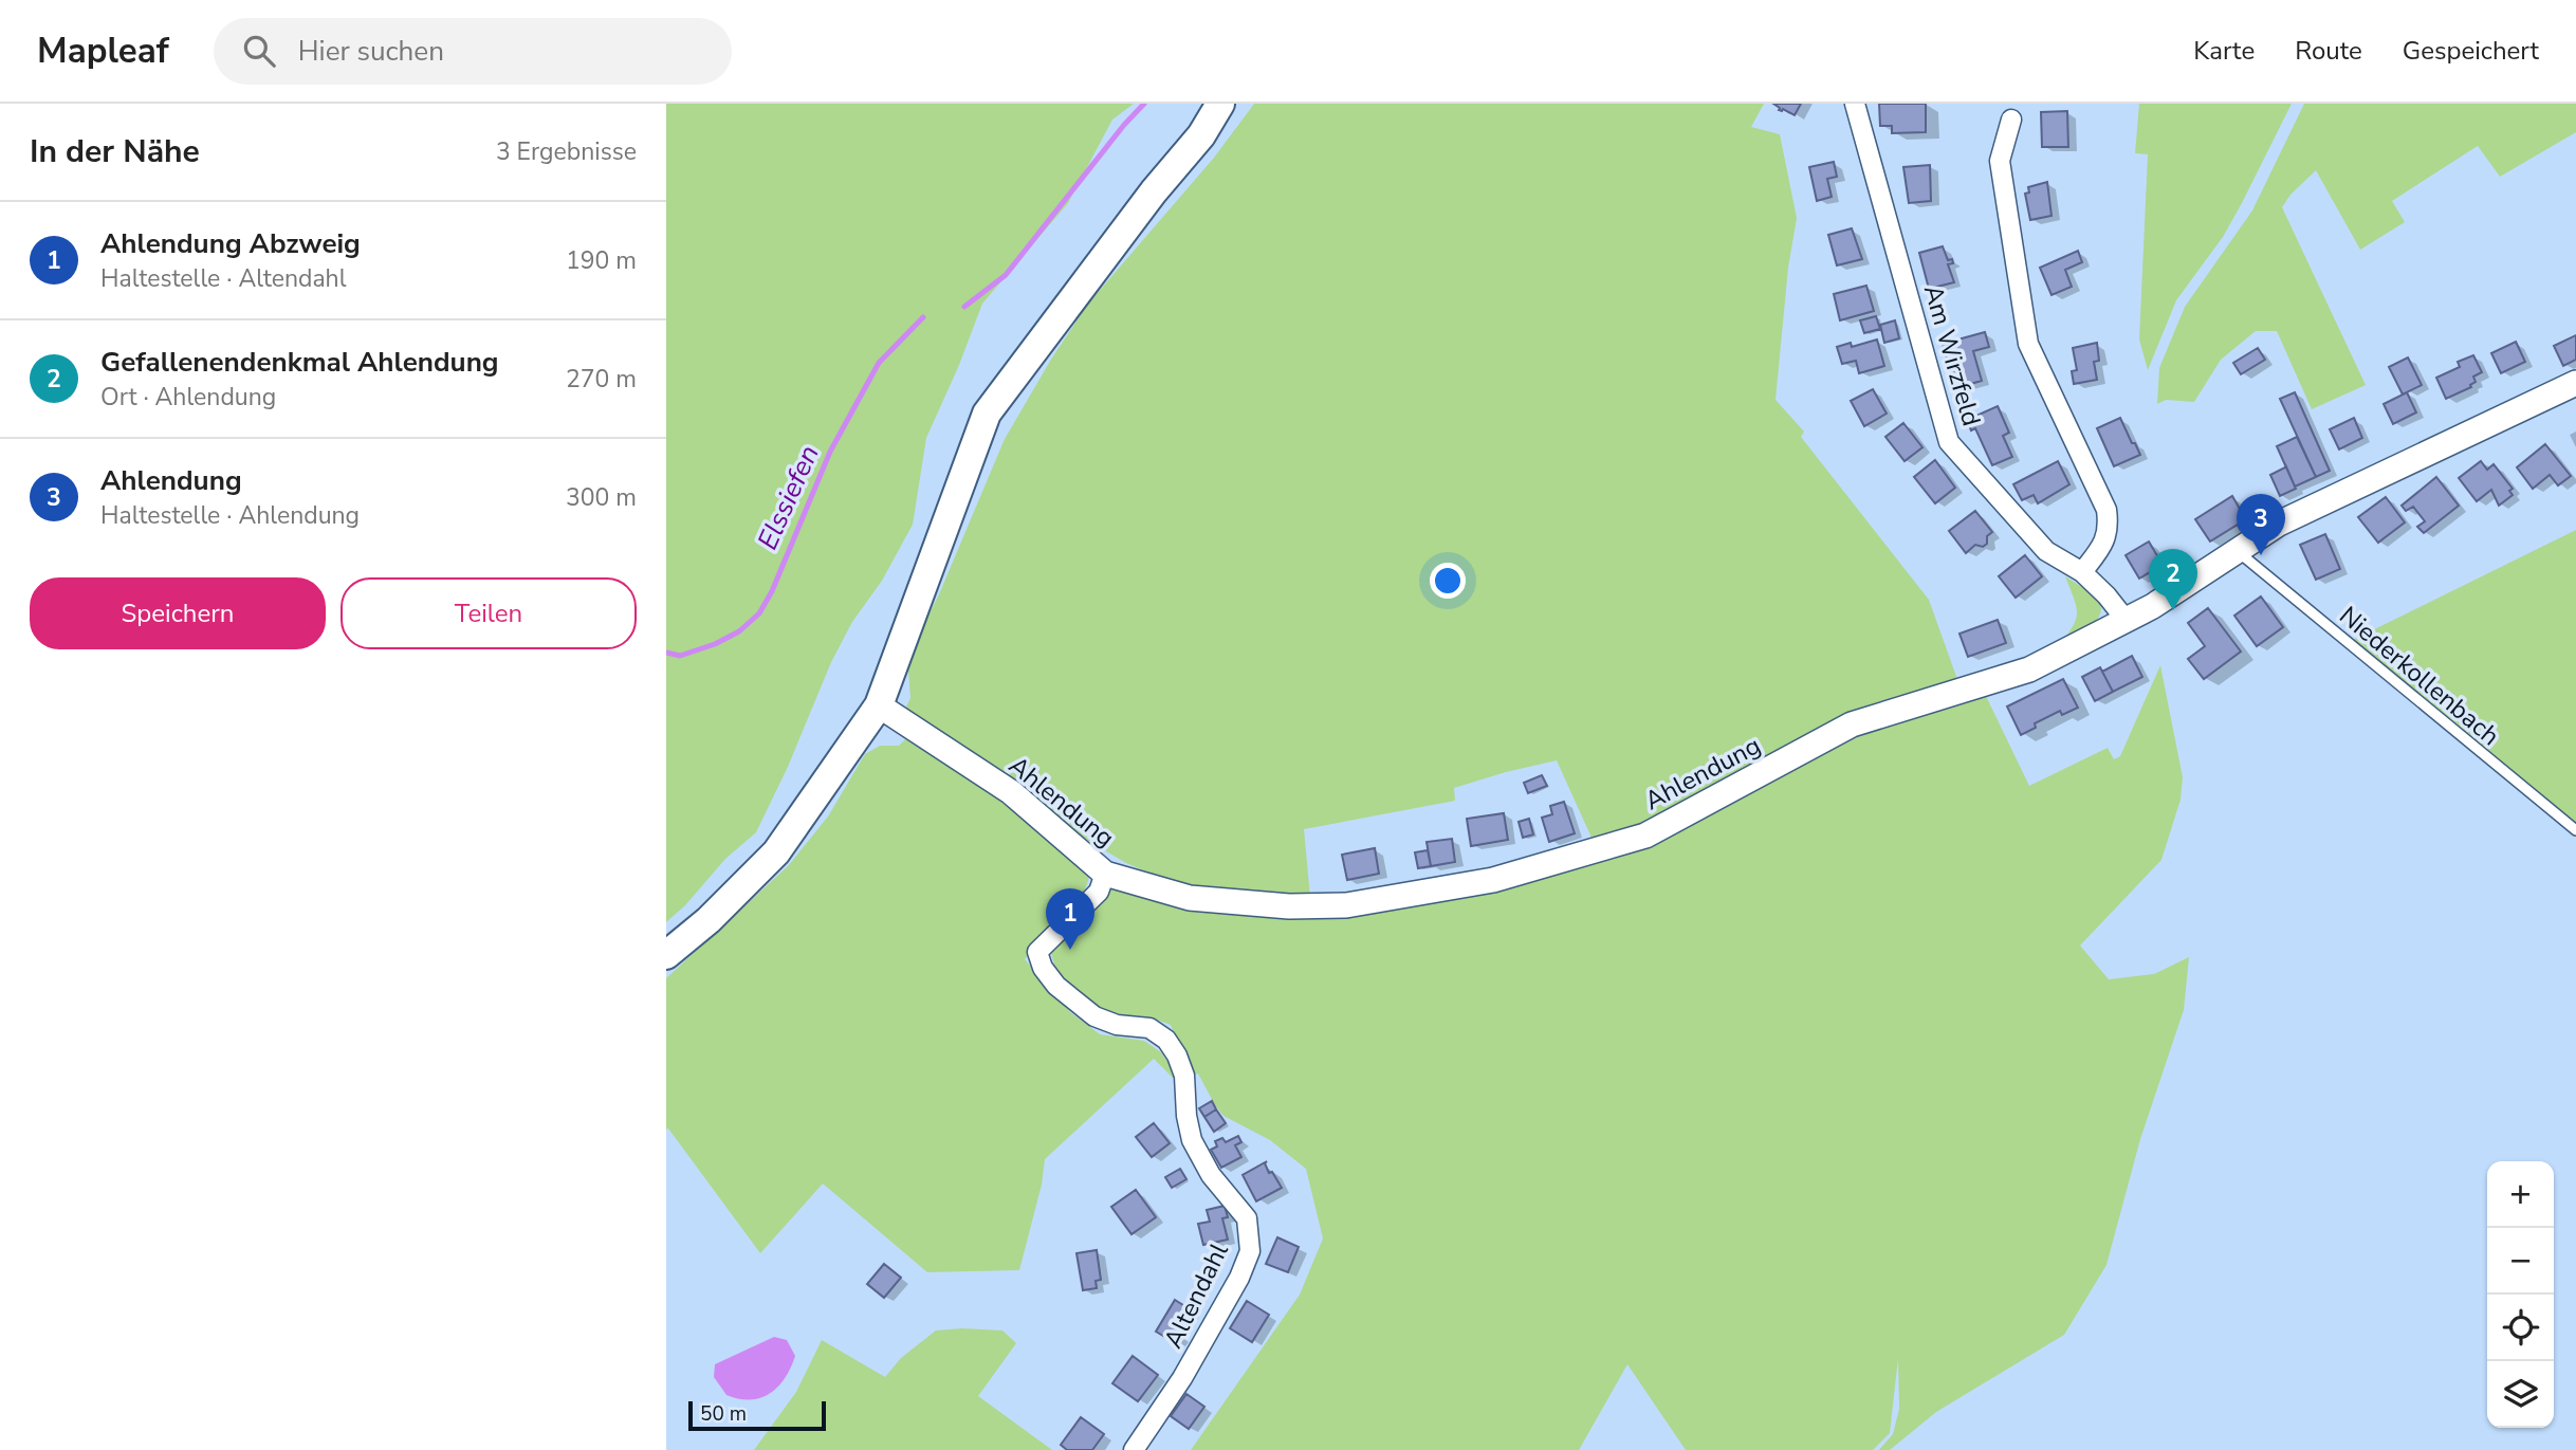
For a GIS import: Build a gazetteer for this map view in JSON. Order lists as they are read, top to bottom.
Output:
{
  "streets": {
    "street": ["Am Wirzfeld", "Ahlendung", "Altendahl"],
    "lane": ["Niederkollenbach"]
  },
  "crossings": [
    ["Am Wirzfeld", "Ahlendung"],
    ["Niederkollenbach", "Ahlendung"],
    ["Ahlendung", "Altendahl"]
  ],
  "water": ["Elssiefen"],
  "scale_bar": "50 m",
  "page": {
    "header": "Mapleaf",
    "search": "Hier suchen",
    "nav": ["Karte", "Route", "Gespeichert"],
    "heading": ["In der Nähe", "3 Ergebnisse"],
    "list": [
      {
        "mark": "1",
        "name": "Ahlendung Abzweig",
        "note": "Haltestelle · Altendahl",
        "value": "190 m"
      },
      {
        "mark": "2",
        "name": "Gefallenendenkmal Ahlendung",
        "note": "Ort · Ahlendung",
        "value": "270 m"
      },
      {
        "mark": "3",
        "name": "Ahlendung",
        "note": "Haltestelle · Ahlendung",
        "value": "300 m"
      }
    ],
    "pins": ["3", "2", "1"],
    "buttons": ["Speichern", "Teilen"],
    "map_buttons": ["+", "−"],
    "scale": "50 m"
  }
}
